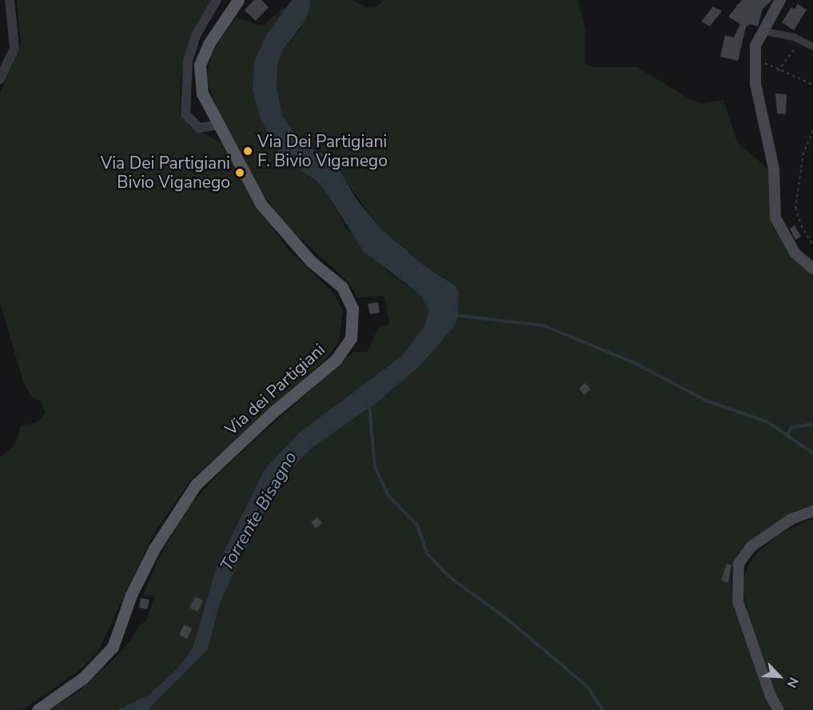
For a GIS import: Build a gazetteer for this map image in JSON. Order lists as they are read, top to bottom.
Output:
{
  "streets": {
    "main road": ["Via dei Partigiani"]
  },
  "water": ["Torrente Bisagno"],
  "places": ["Via Dei Partigiani F. Bivio Viganego", "Via Dei Partigiani Bivio Viganego"],
  "north": "bottom right"
}
